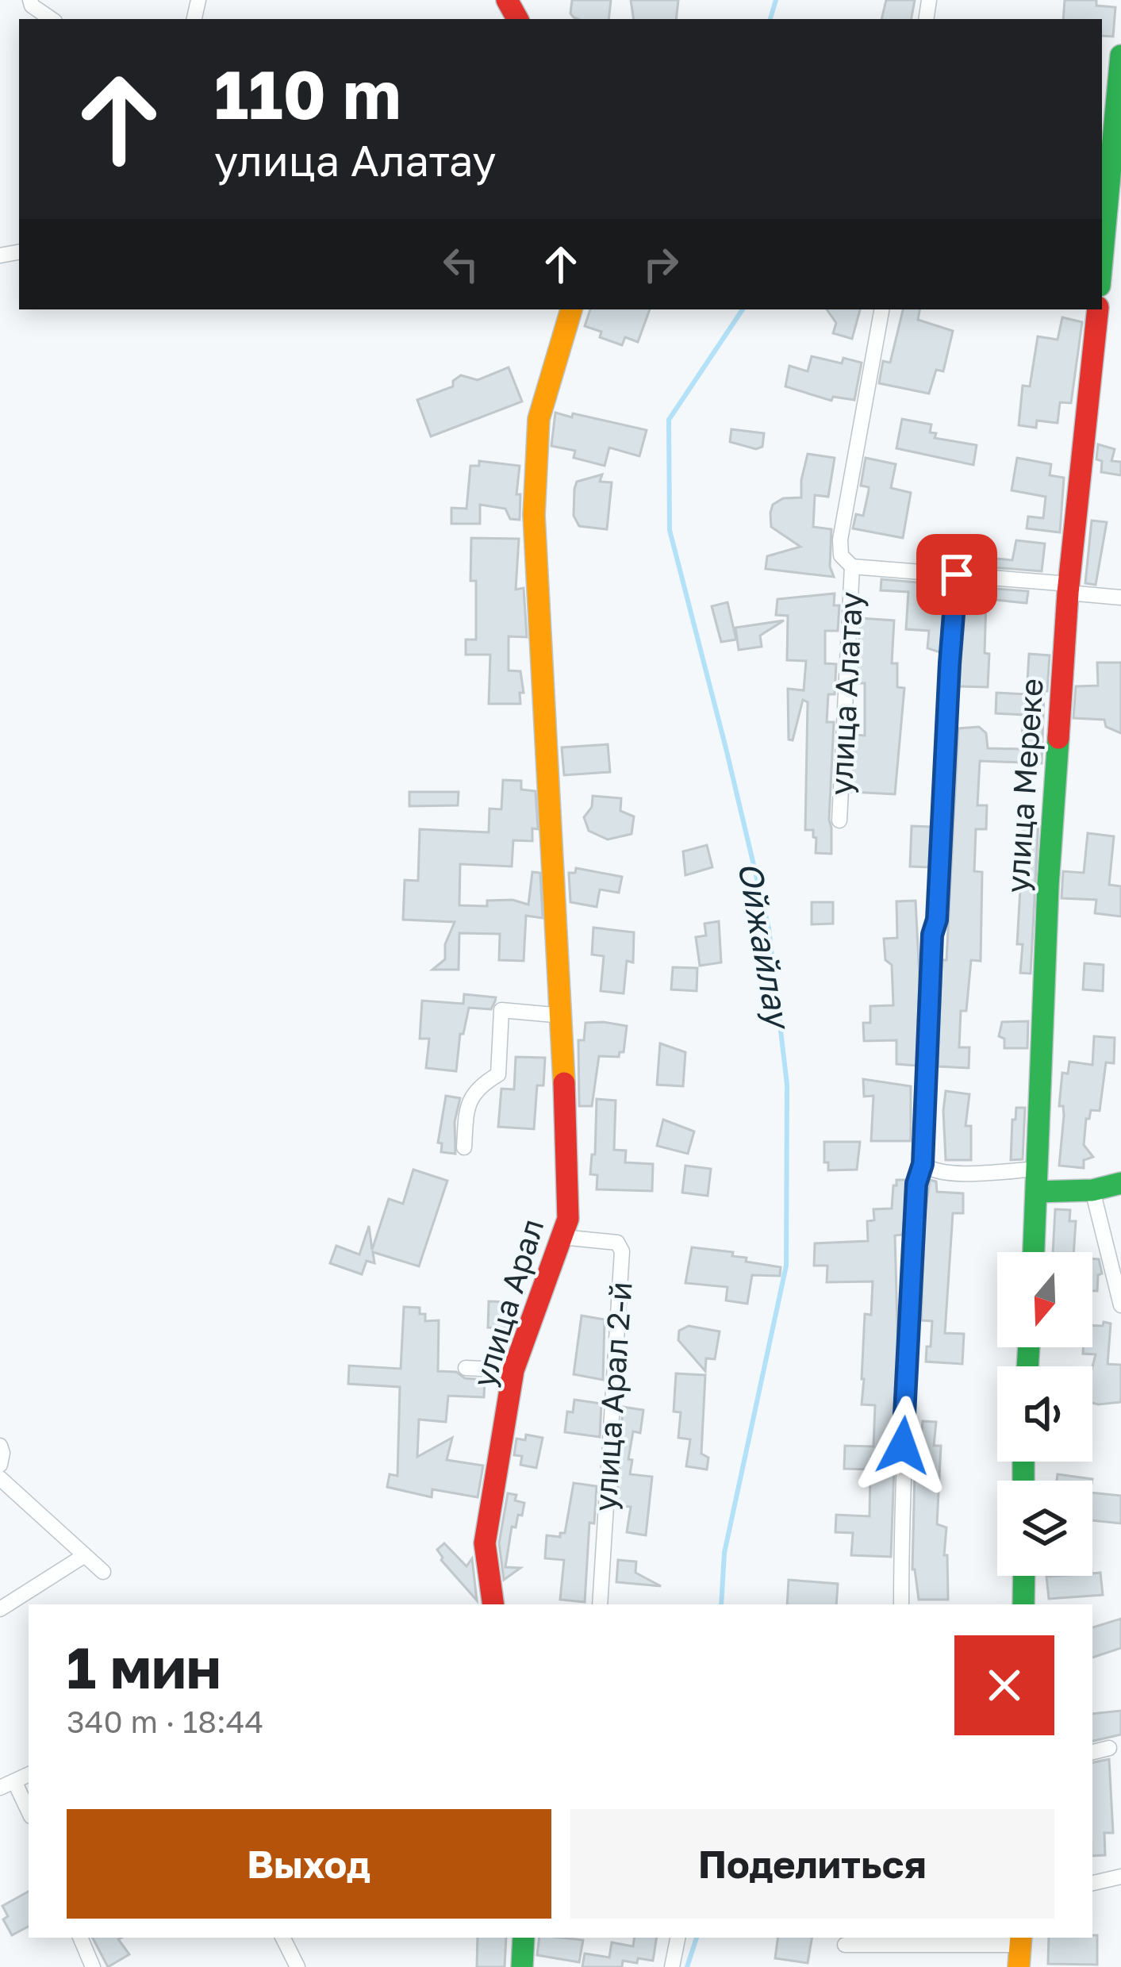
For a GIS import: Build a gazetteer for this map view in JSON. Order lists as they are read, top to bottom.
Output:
{
  "streets": {
    "street": [
      "улица Алатау",
      "улица Мереке",
      "улица Арал",
      "улица Арал 2-й"
    ]
  },
  "crossings": [
    ["улица Арал", "улица Арал 2-й"]
  ],
  "water": ["Ойжайлау"],
  "north": "bottom",
  "page": {
    "turn": ["110 m", "улица Алатау"],
    "heading": ["1 мин", "340 m · 18:44"],
    "buttons": ["Выход", "Поделиться"]
  }
}
